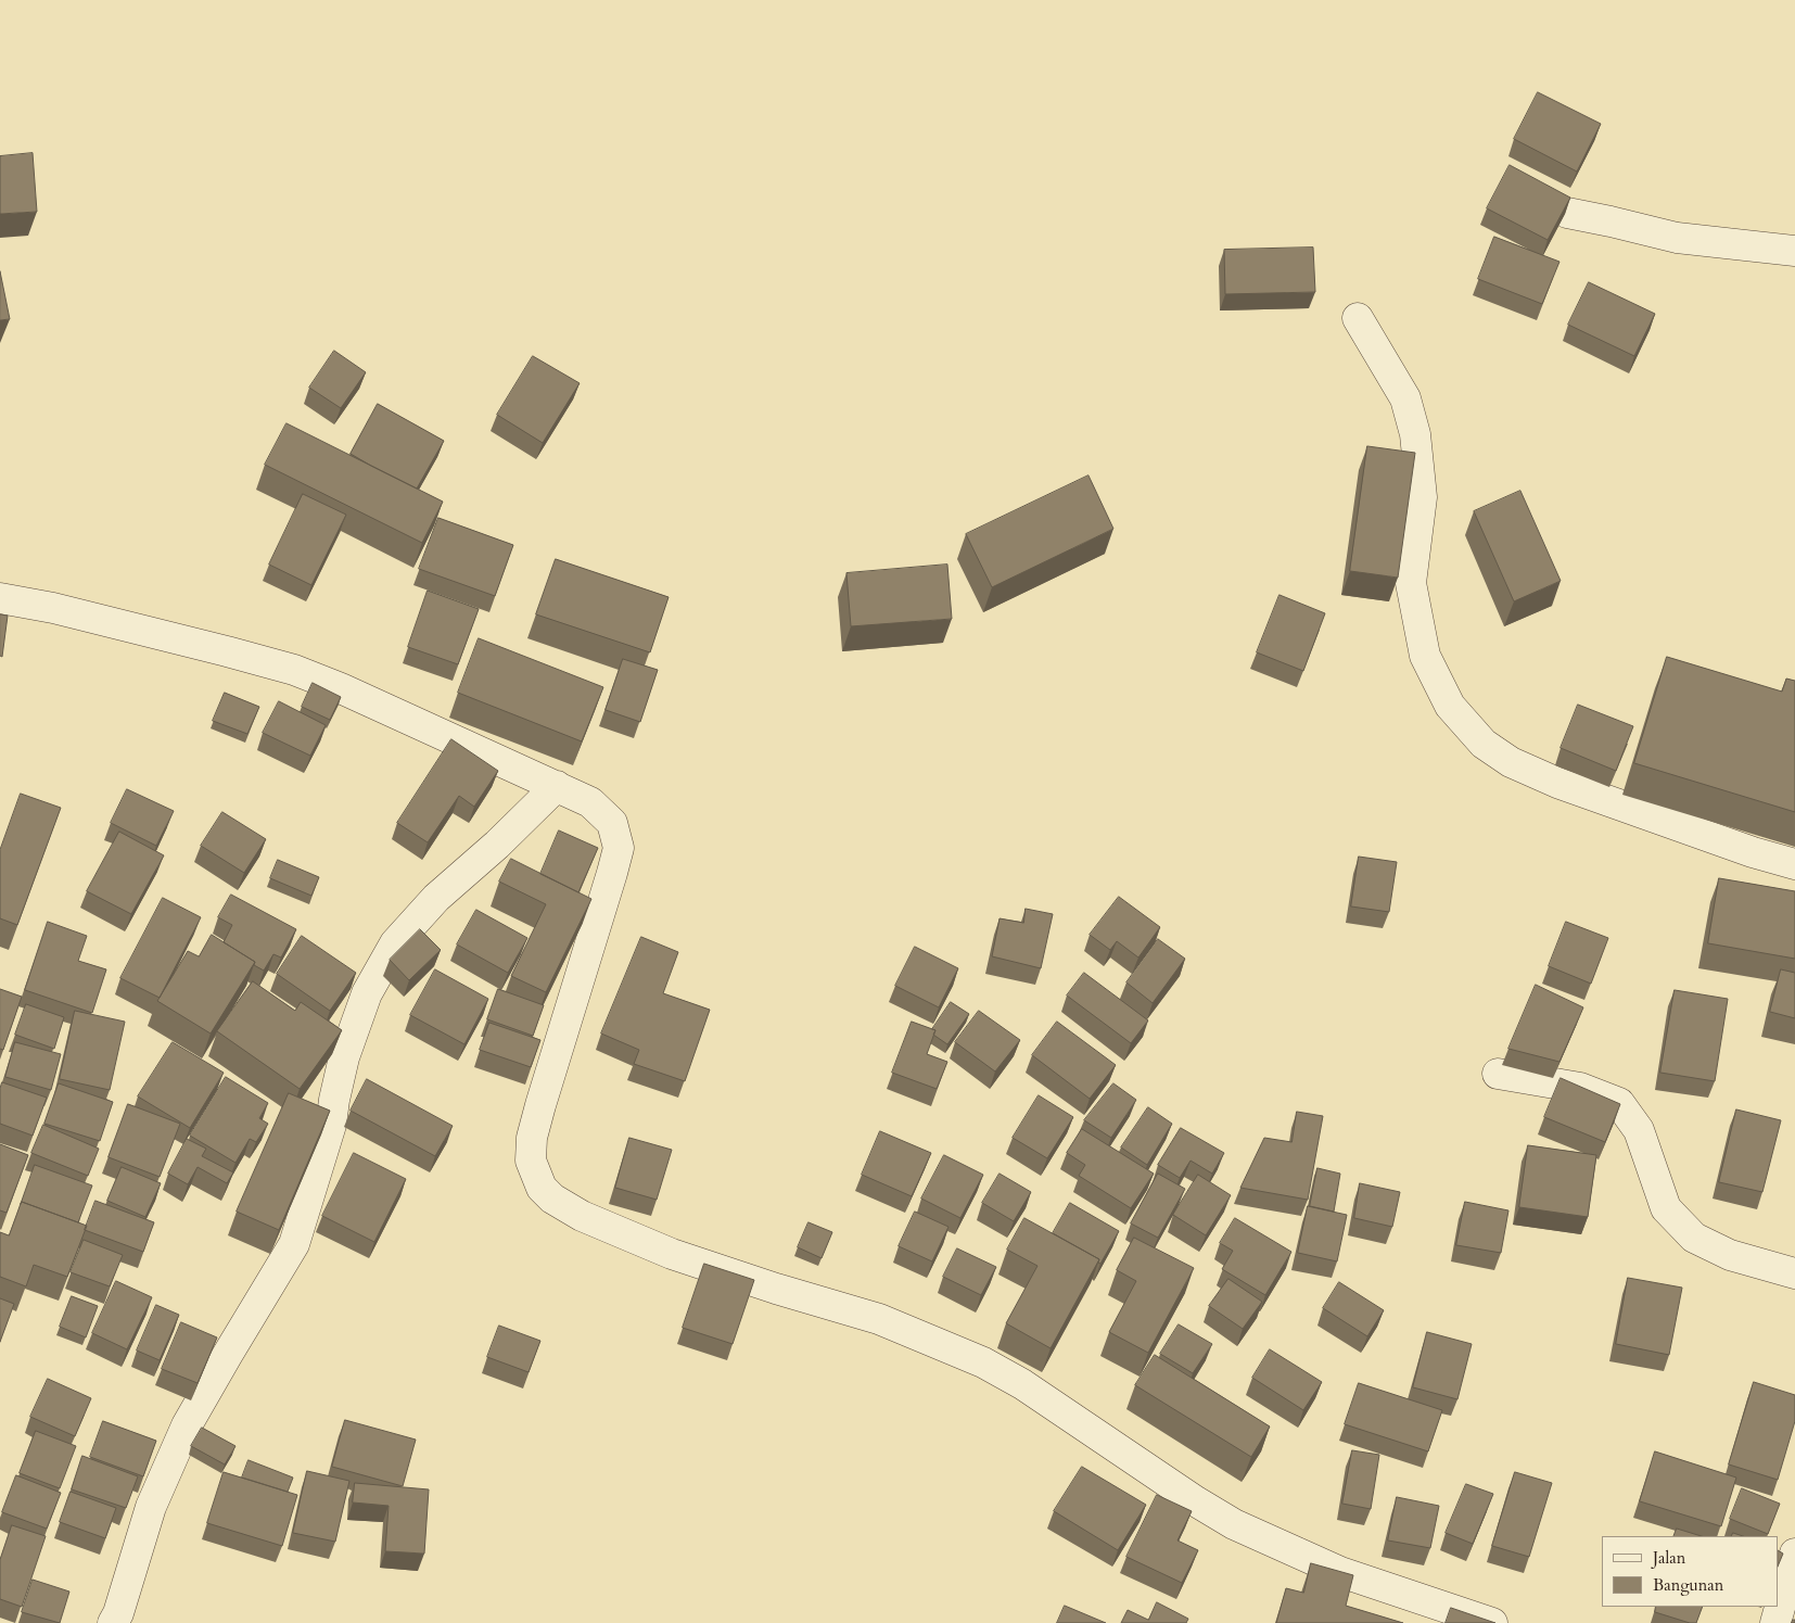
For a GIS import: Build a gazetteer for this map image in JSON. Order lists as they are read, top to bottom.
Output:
{
  "legend": ["Jalan", "Bangunan"]
}
